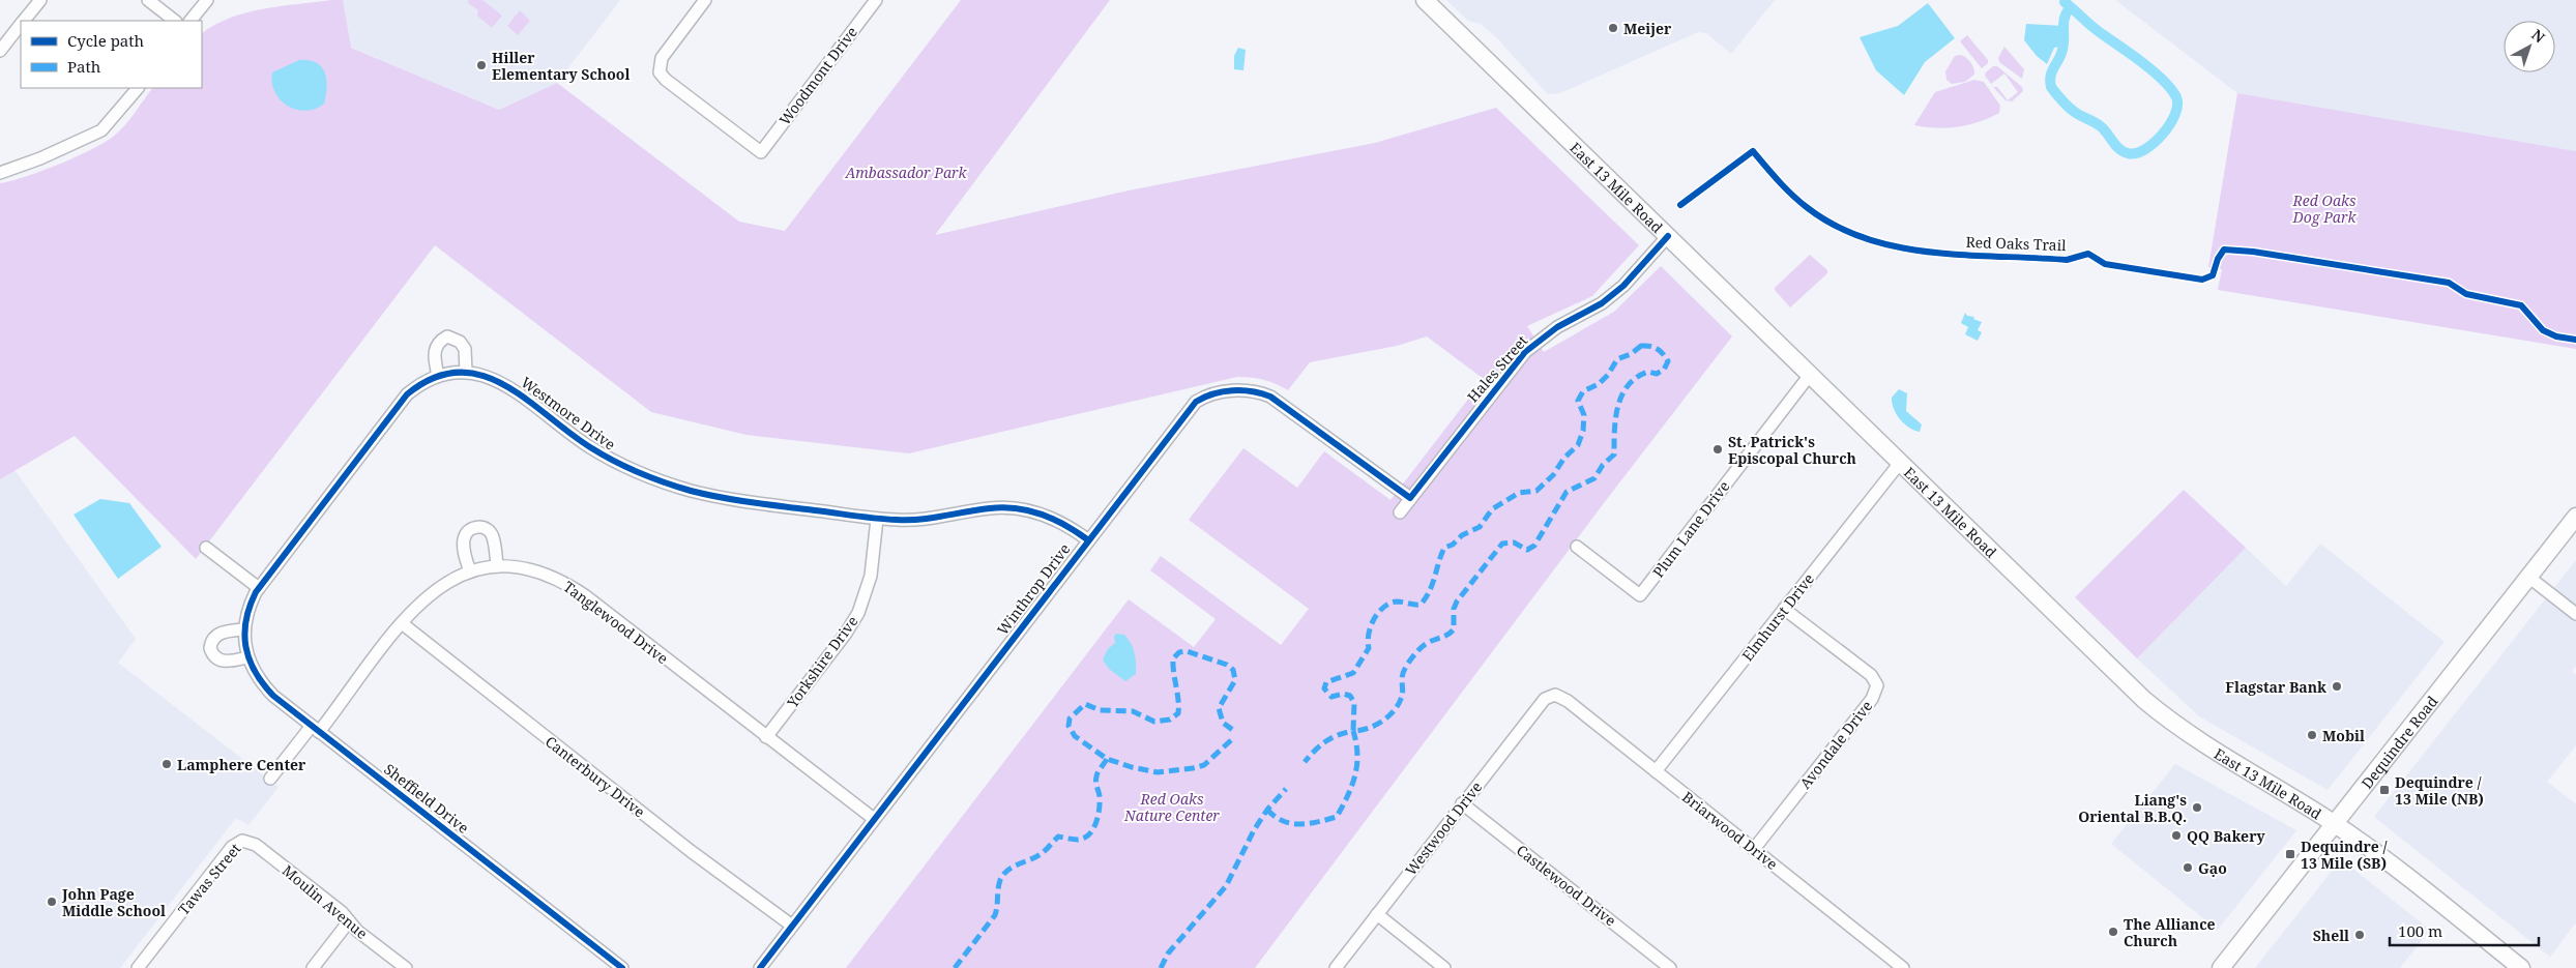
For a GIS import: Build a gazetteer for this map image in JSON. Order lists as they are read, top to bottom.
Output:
{
  "streets": {
    "main road": ["East 13 Mile Road", "Dequindre Road"],
    "street": [
      "Woodmont Drive",
      "Hales Street",
      "Westmore Drive",
      "Plum Lane Drive",
      "Winthrop Drive",
      "Elmhurst Drive",
      "Tanglewood Drive",
      "Yorkshire Drive",
      "Avondale Drive",
      "Canterbury Drive",
      "Sheffield Drive",
      "Westwood Drive",
      "Briarwood Drive",
      "Tawas Street",
      "Castlewood Drive",
      "Moulin Avenue"
    ],
    "cycle path": ["Red Oaks Trail"]
  },
  "crossings": [
    ["East 13 Mile Road", "Hales Street"],
    ["East 13 Mile Road", "Plum Lane Drive"],
    ["East 13 Mile Road", "Elmhurst Drive"],
    ["East 13 Mile Road", "Dequindre Road"],
    ["Hales Street", "Winthrop Drive"],
    ["Westmore Drive", "Winthrop Drive"],
    ["Westmore Drive", "Yorkshire Drive"],
    ["Westmore Drive", "Sheffield Drive"],
    ["Winthrop Drive", "Tanglewood Drive"],
    ["Winthrop Drive", "Canterbury Drive"],
    ["Elmhurst Drive", "Avondale Drive"],
    ["Elmhurst Drive", "Briarwood Drive"],
    ["Tanglewood Drive", "Yorkshire Drive"],
    ["Tanglewood Drive", "Canterbury Drive"],
    ["Tanglewood Drive", "Sheffield Drive"],
    ["Avondale Drive", "Briarwood Drive"],
    ["Westwood Drive", "Briarwood Drive"],
    ["Westwood Drive", "Castlewood Drive"],
    ["Tawas Street", "Moulin Avenue"]
  ],
  "parks": ["Ambassador Park", "Red Oaks Dog Park", "Red Oaks Nature Center"],
  "places": {
    "other": [
      "Meijer",
      "Hiller Elementary School",
      "St. Patrick's Episcopal Church",
      "Flagstar Bank",
      "Mobil",
      "Lamphere Center",
      "Liang's Oriental B.B.Q.",
      "QQ Bakery",
      "Gạo",
      "John Page Middle School",
      "The Alliance Church",
      "Shell"
    ],
    "transit": ["Dequindre / 13 Mile (NB)", "Dequindre / 13 Mile (SB)"]
  },
  "legend": ["Cycle path", "Path"],
  "scale_bar": "100 m",
  "north": "top right"
}
